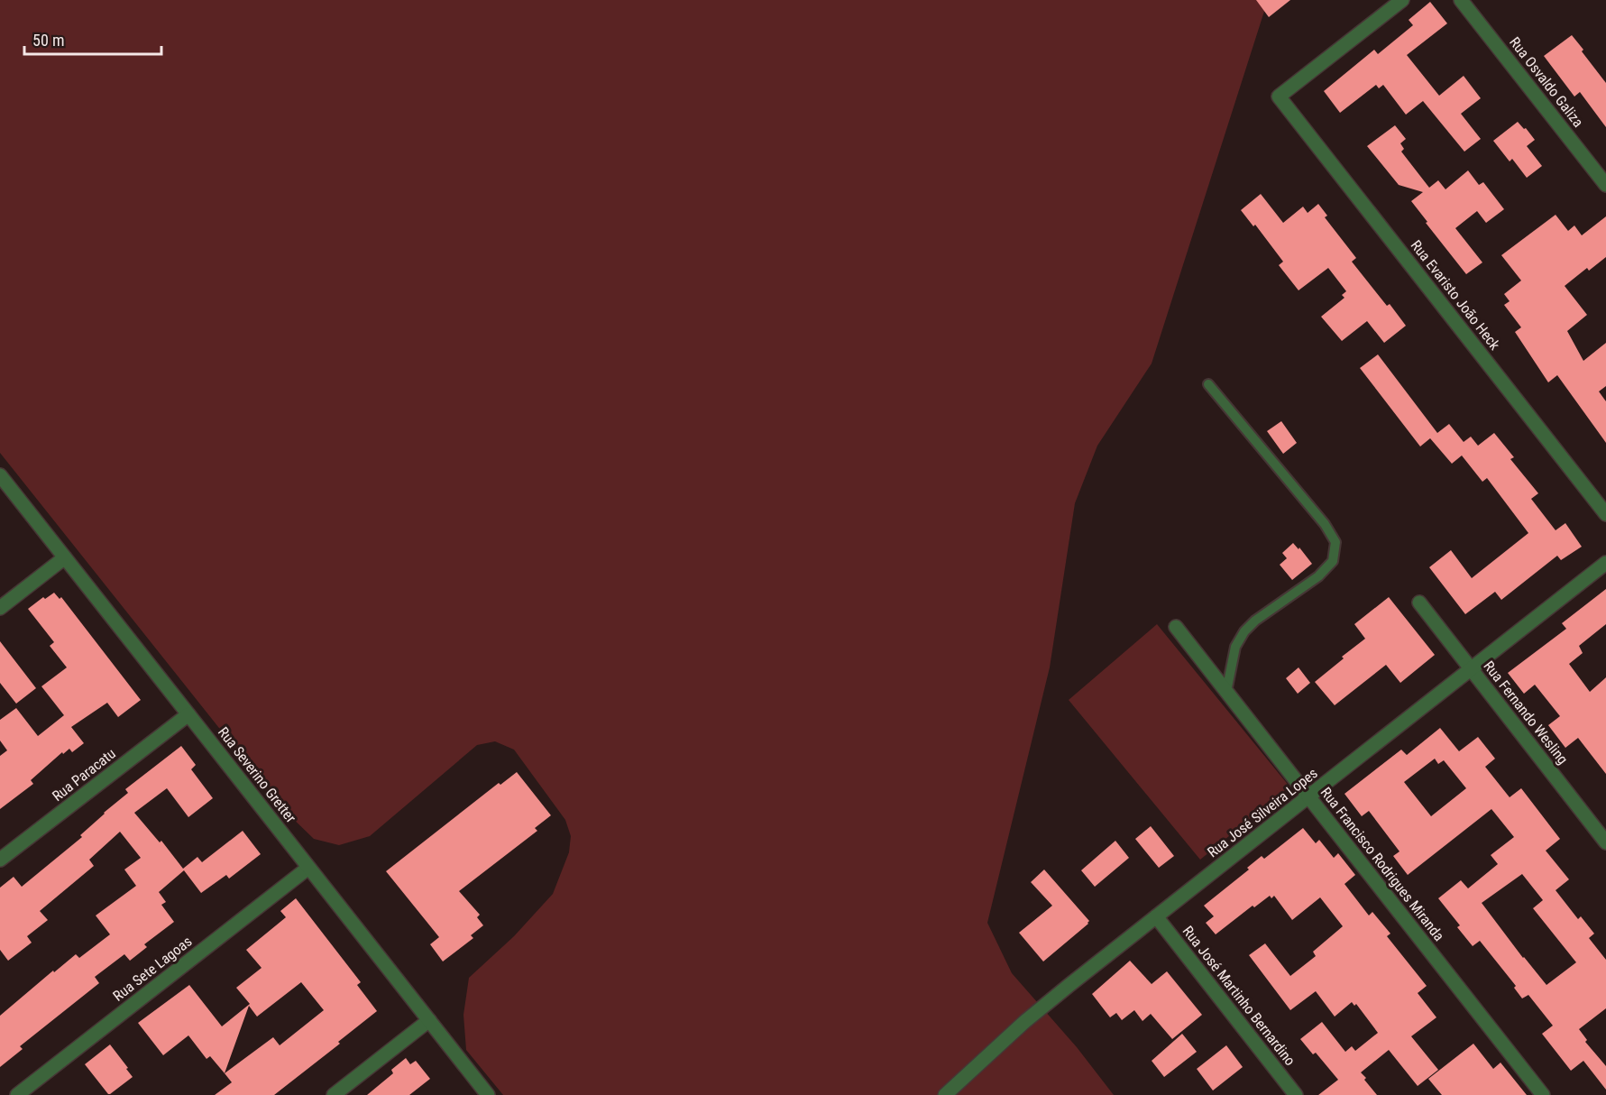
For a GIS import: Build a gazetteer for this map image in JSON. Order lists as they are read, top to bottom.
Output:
{
  "streets": {
    "street": [
      "Rua Osvaldo Galiza",
      "Rua Evaristo João Heck",
      "Rua Fernando Wesling",
      "Rua Paracatu",
      "Rua Severino Gretter",
      "Rua José Silveira Lopes",
      "Rua Francisco Rodrigues Miranda",
      "Rua Sete Lagoas",
      "Rua José Martinho Bernardino"
    ]
  },
  "crossings": [
    ["Rua Fernando Wesling", "Rua José Silveira Lopes"],
    ["Rua Paracatu", "Rua Severino Gretter"],
    ["Rua Severino Gretter", "Rua Sete Lagoas"],
    ["Rua José Silveira Lopes", "Rua Francisco Rodrigues Miranda"],
    ["Rua José Silveira Lopes", "Rua José Martinho Bernardino"]
  ],
  "scale_bar": "50 m"
}
